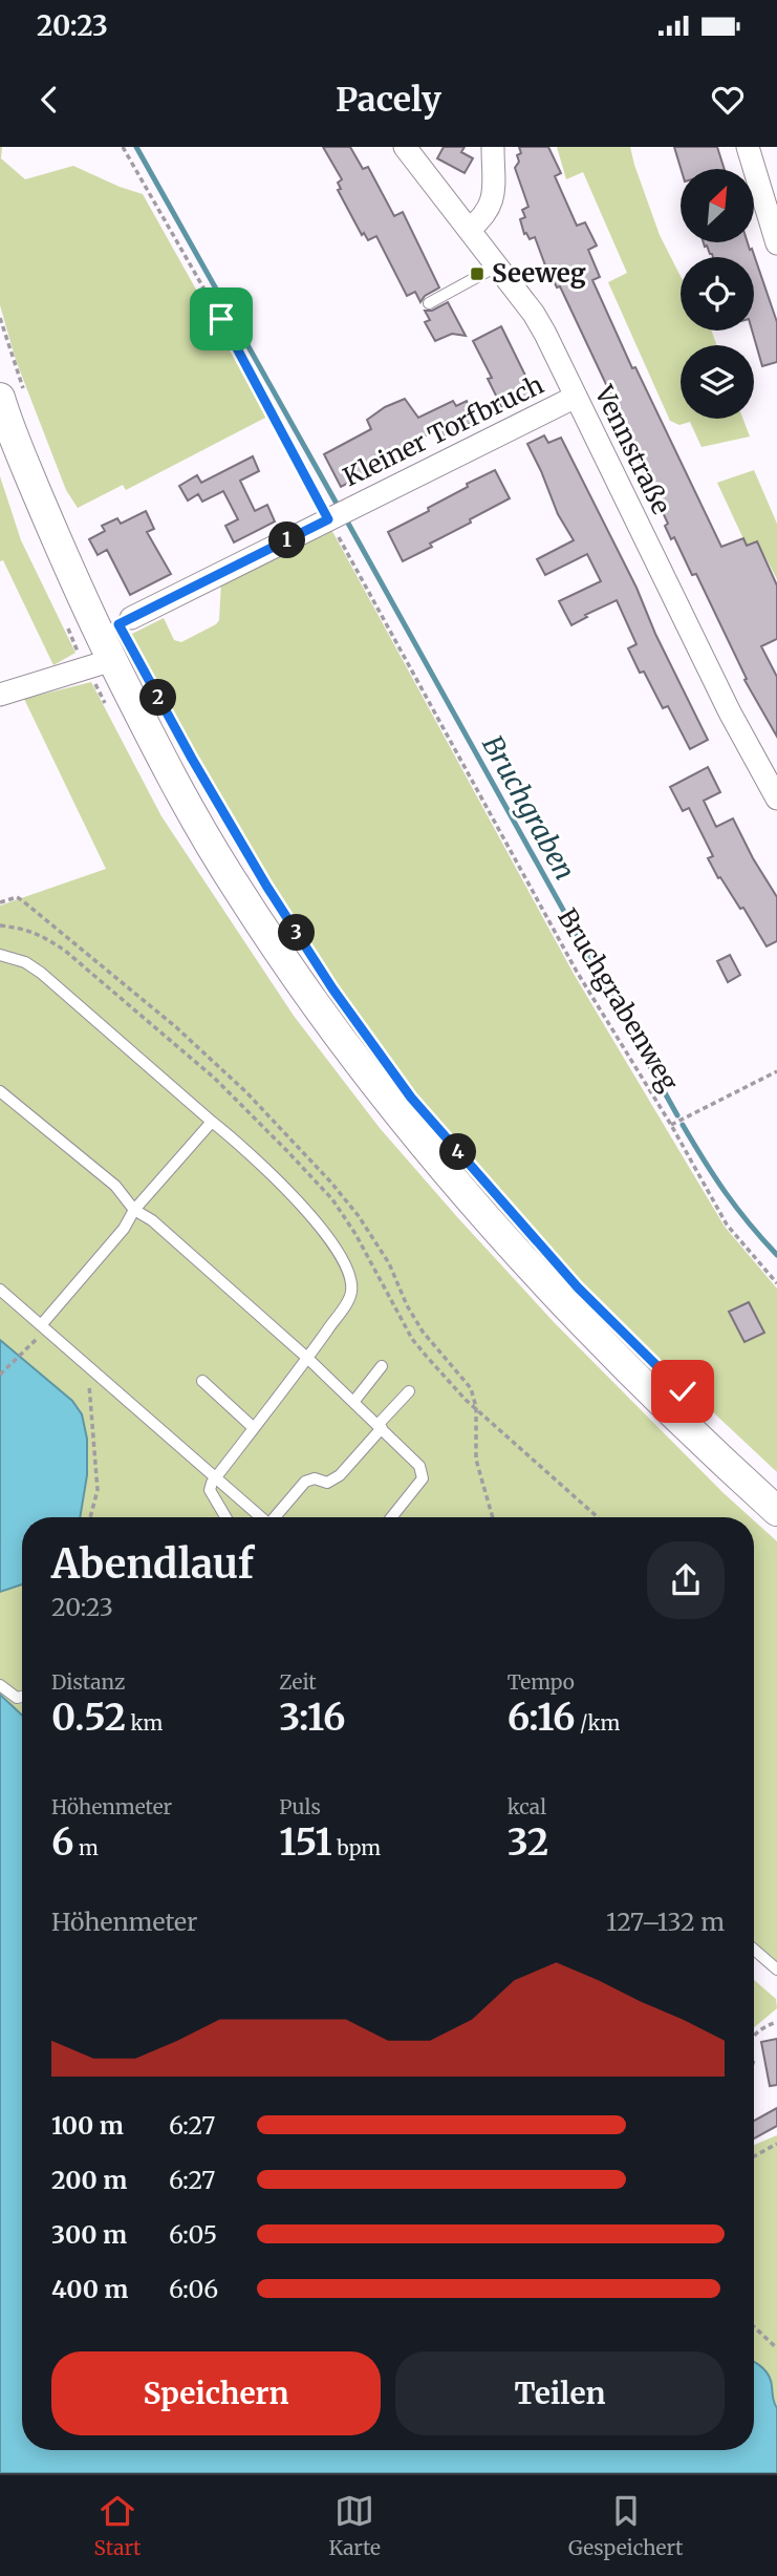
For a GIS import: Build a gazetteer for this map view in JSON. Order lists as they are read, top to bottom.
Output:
{
  "streets": {
    "street": ["Kleiner Torfbruch", "Vennstraße"],
    "path": ["Bruchgrabenweg"]
  },
  "crossings": [
    ["Kleiner Torfbruch", "Vennstraße"],
    ["Kleiner Torfbruch", "Bruchgrabenweg"]
  ],
  "water": ["Bruchgraben"],
  "places": {
    "transit": ["Seeweg"]
  },
  "north": "top right",
  "page": {
    "status": "20:23",
    "header": "Pacely",
    "pins": [
      "1",
      "2",
      "3",
      "4"
    ],
    "heading": ["Abendlauf", "20:23"],
    "stats": [
      ["Distanz", "0.52 km"],
      ["Zeit", "3:16"],
      ["Tempo", "6:16 /km"],
      ["Höhenmeter", "6 m"],
      ["Puls", "151 bpm"],
      ["kcal", "32"]
    ],
    "chart": ["Höhenmeter", "127–132 m"],
    "list": [
      {
        "name": "100 m",
        "note": "6:27"
      },
      {
        "name": "200 m",
        "note": "6:27"
      },
      {
        "name": "300 m",
        "note": "6:05"
      },
      {
        "name": "400 m",
        "note": "6:06"
      }
    ],
    "buttons": ["Speichern", "Teilen"],
    "tabs": ["Start", "Karte", "Gespeichert"]
  }
}
